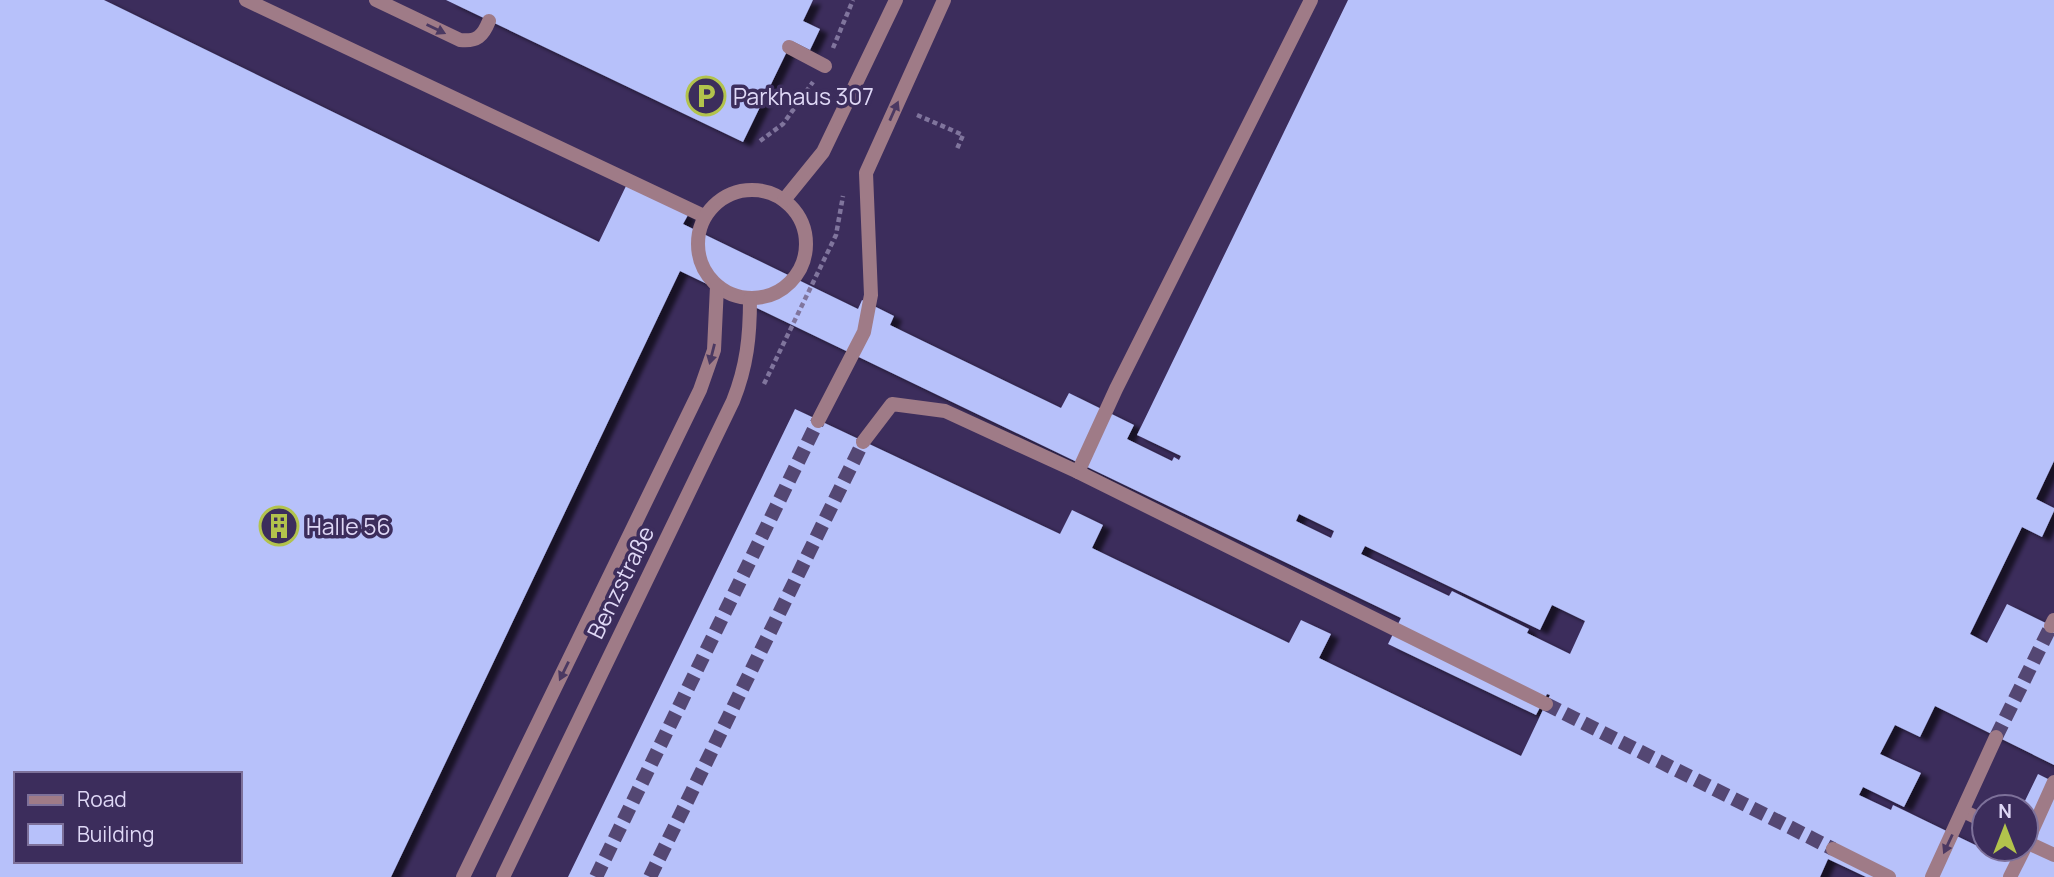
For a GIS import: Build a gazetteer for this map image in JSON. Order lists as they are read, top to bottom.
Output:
{
  "streets": {
    "street": ["Benzstraße"]
  },
  "places": {
    "parking": ["Parkhaus 307"],
    "building": ["Halle 56"]
  },
  "legend": ["Road", "Building"],
  "north": "top"
}
